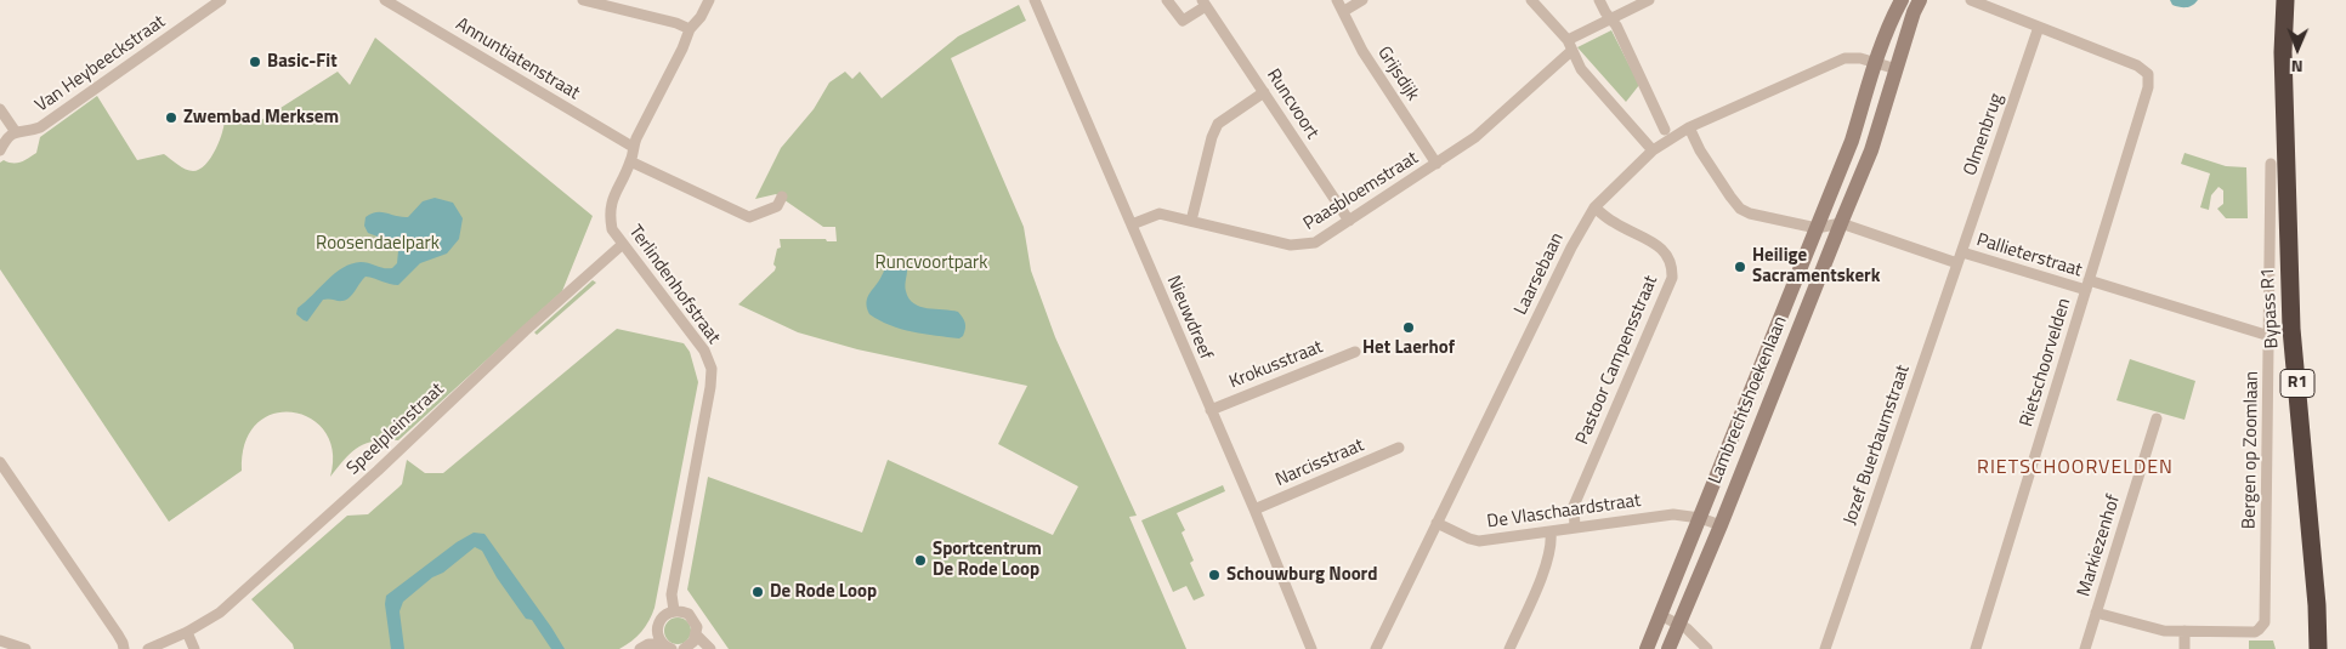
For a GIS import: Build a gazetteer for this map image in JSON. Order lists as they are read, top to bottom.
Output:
{
  "streets": {
    "highway": ["Bypass R1", "R1"],
    "street": [
      "Annuntiatenstraat",
      "Van Heybeeckstraat",
      "Grijsdijk",
      "Runcvoort",
      "Olmenbrug",
      "Paasbloemstraat",
      "Pallieterstraat",
      "Laarsebaan",
      "Terlindenhofstraat",
      "Nieuwdreef",
      "Pastoor Campensstraat",
      "Rietschoorvelden",
      "Krokusstraat",
      "Lambrechtshoekenlaan",
      "Speelpleinstraat",
      "Jozef Buerbaumstraat",
      "Bergen op Zoomlaan",
      "Narcisstraat",
      "De Vlaschaardstraat",
      "Markiezenhof"
    ]
  },
  "crossings": [
    ["Annuntiatenstraat", "Terlindenhofstraat"],
    ["Grijsdijk", "Paasbloemstraat"],
    ["Runcvoort", "Paasbloemstraat"],
    ["Olmenbrug", "Pallieterstraat"],
    ["Olmenbrug", "Rietschoorvelden"],
    ["Olmenbrug", "Jozef Buerbaumstraat"],
    ["Paasbloemstraat", "Nieuwdreef"],
    ["Pallieterstraat", "Rietschoorvelden"],
    ["Pallieterstraat", "Lambrechtshoekenlaan"],
    ["Pallieterstraat", "Jozef Buerbaumstraat"],
    ["Pallieterstraat", "Bergen op Zoomlaan"],
    ["Laarsebaan", "Pastoor Campensstraat"],
    ["Laarsebaan", "Lambrechtshoekenlaan"],
    ["Laarsebaan", "De Vlaschaardstraat"],
    ["Terlindenhofstraat", "Speelpleinstraat"],
    ["Nieuwdreef", "Krokusstraat"],
    ["Nieuwdreef", "Narcisstraat"],
    ["Pastoor Campensstraat", "De Vlaschaardstraat"],
    ["Lambrechtshoekenlaan", "De Vlaschaardstraat"]
  ],
  "districts": ["RIETSCHOORVELDEN"],
  "parks": ["Roosendaelpark", "Runcvoortpark"],
  "places": [
    "Basic-Fit",
    "Zwembad Merksem",
    "Heilige Sacramentskerk",
    "Het Laerhof",
    "Sportcentrum De Rode Loop",
    "Schouwburg Noord",
    "De Rode Loop"
  ],
  "north": "bottom"
}
